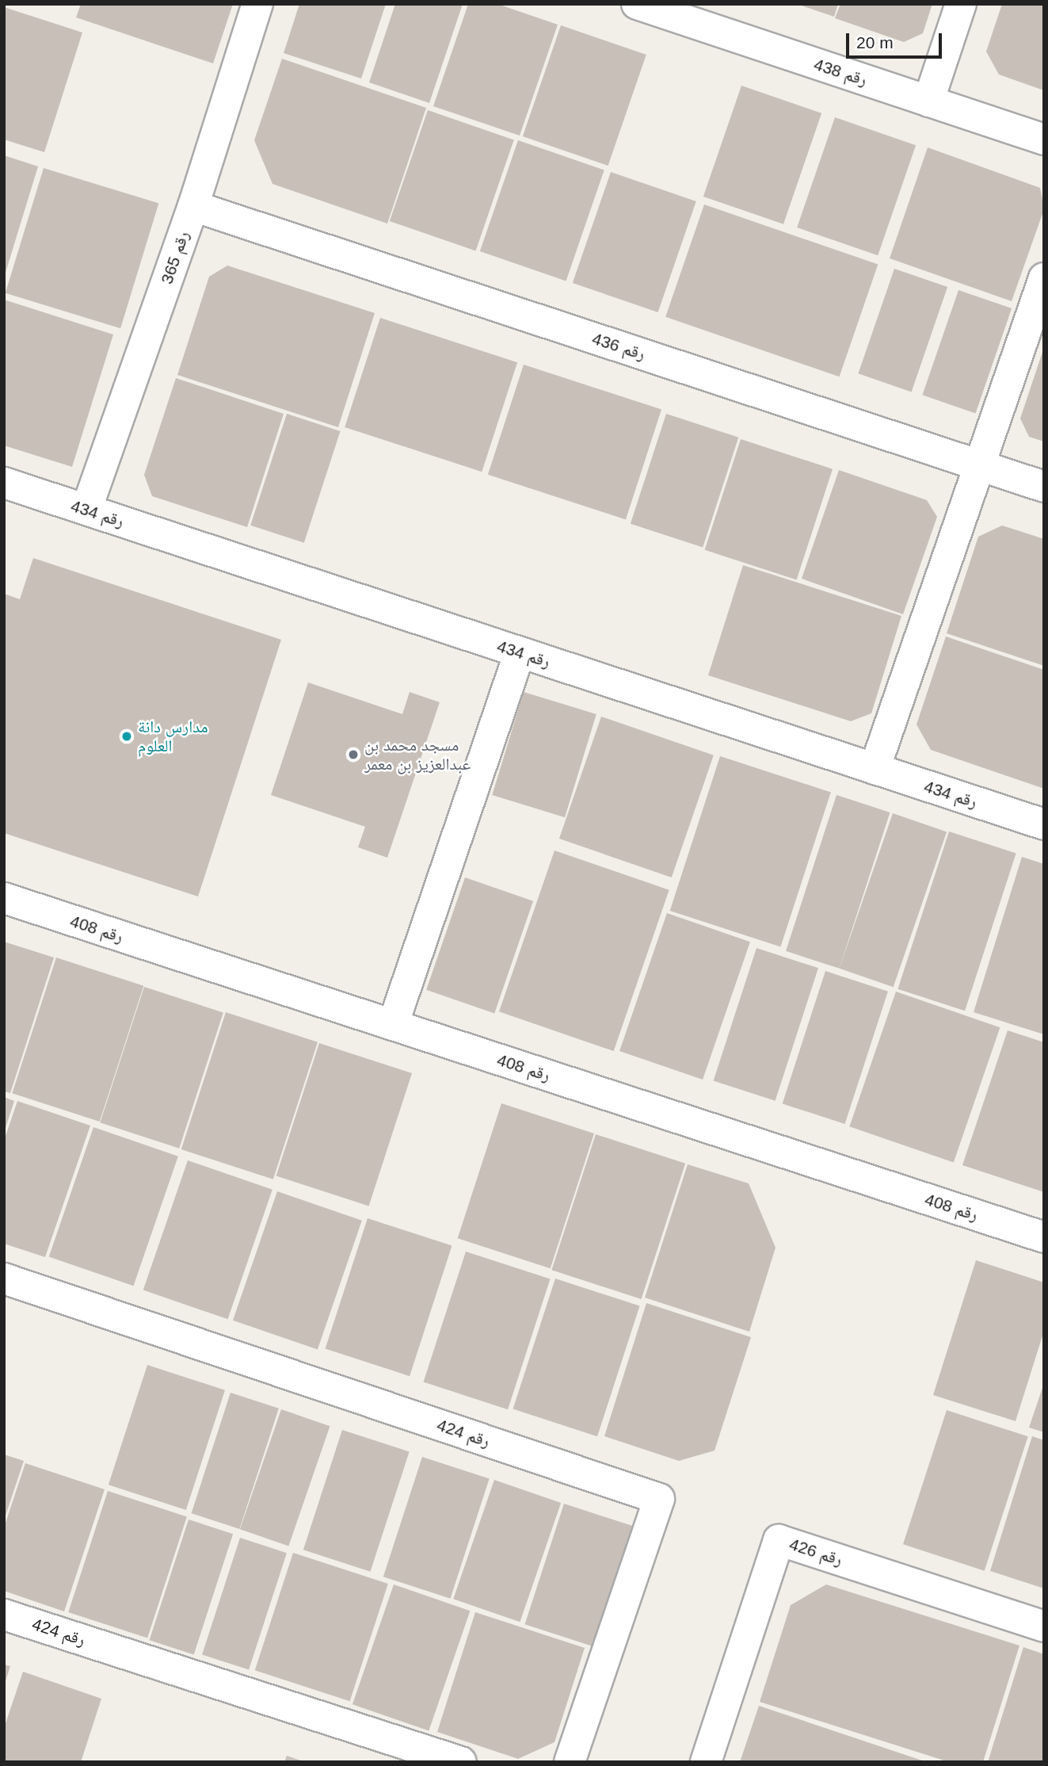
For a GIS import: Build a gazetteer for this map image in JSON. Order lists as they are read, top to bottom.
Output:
{
  "streets": {
    "street": [
      "رقم 438",
      "رقم 365",
      "رقم 436",
      "رقم 434",
      "رقم 408",
      "رقم 424",
      "رقم 426"
    ]
  },
  "crossings": [
    ["رقم 365", "رقم 436"],
    ["رقم 365", "رقم 434"]
  ],
  "places": ["مدارس دانة العلوم", "مسجد محمد بن عبدالعزيز بن معمر"],
  "scale_bar": "20 m"
}
